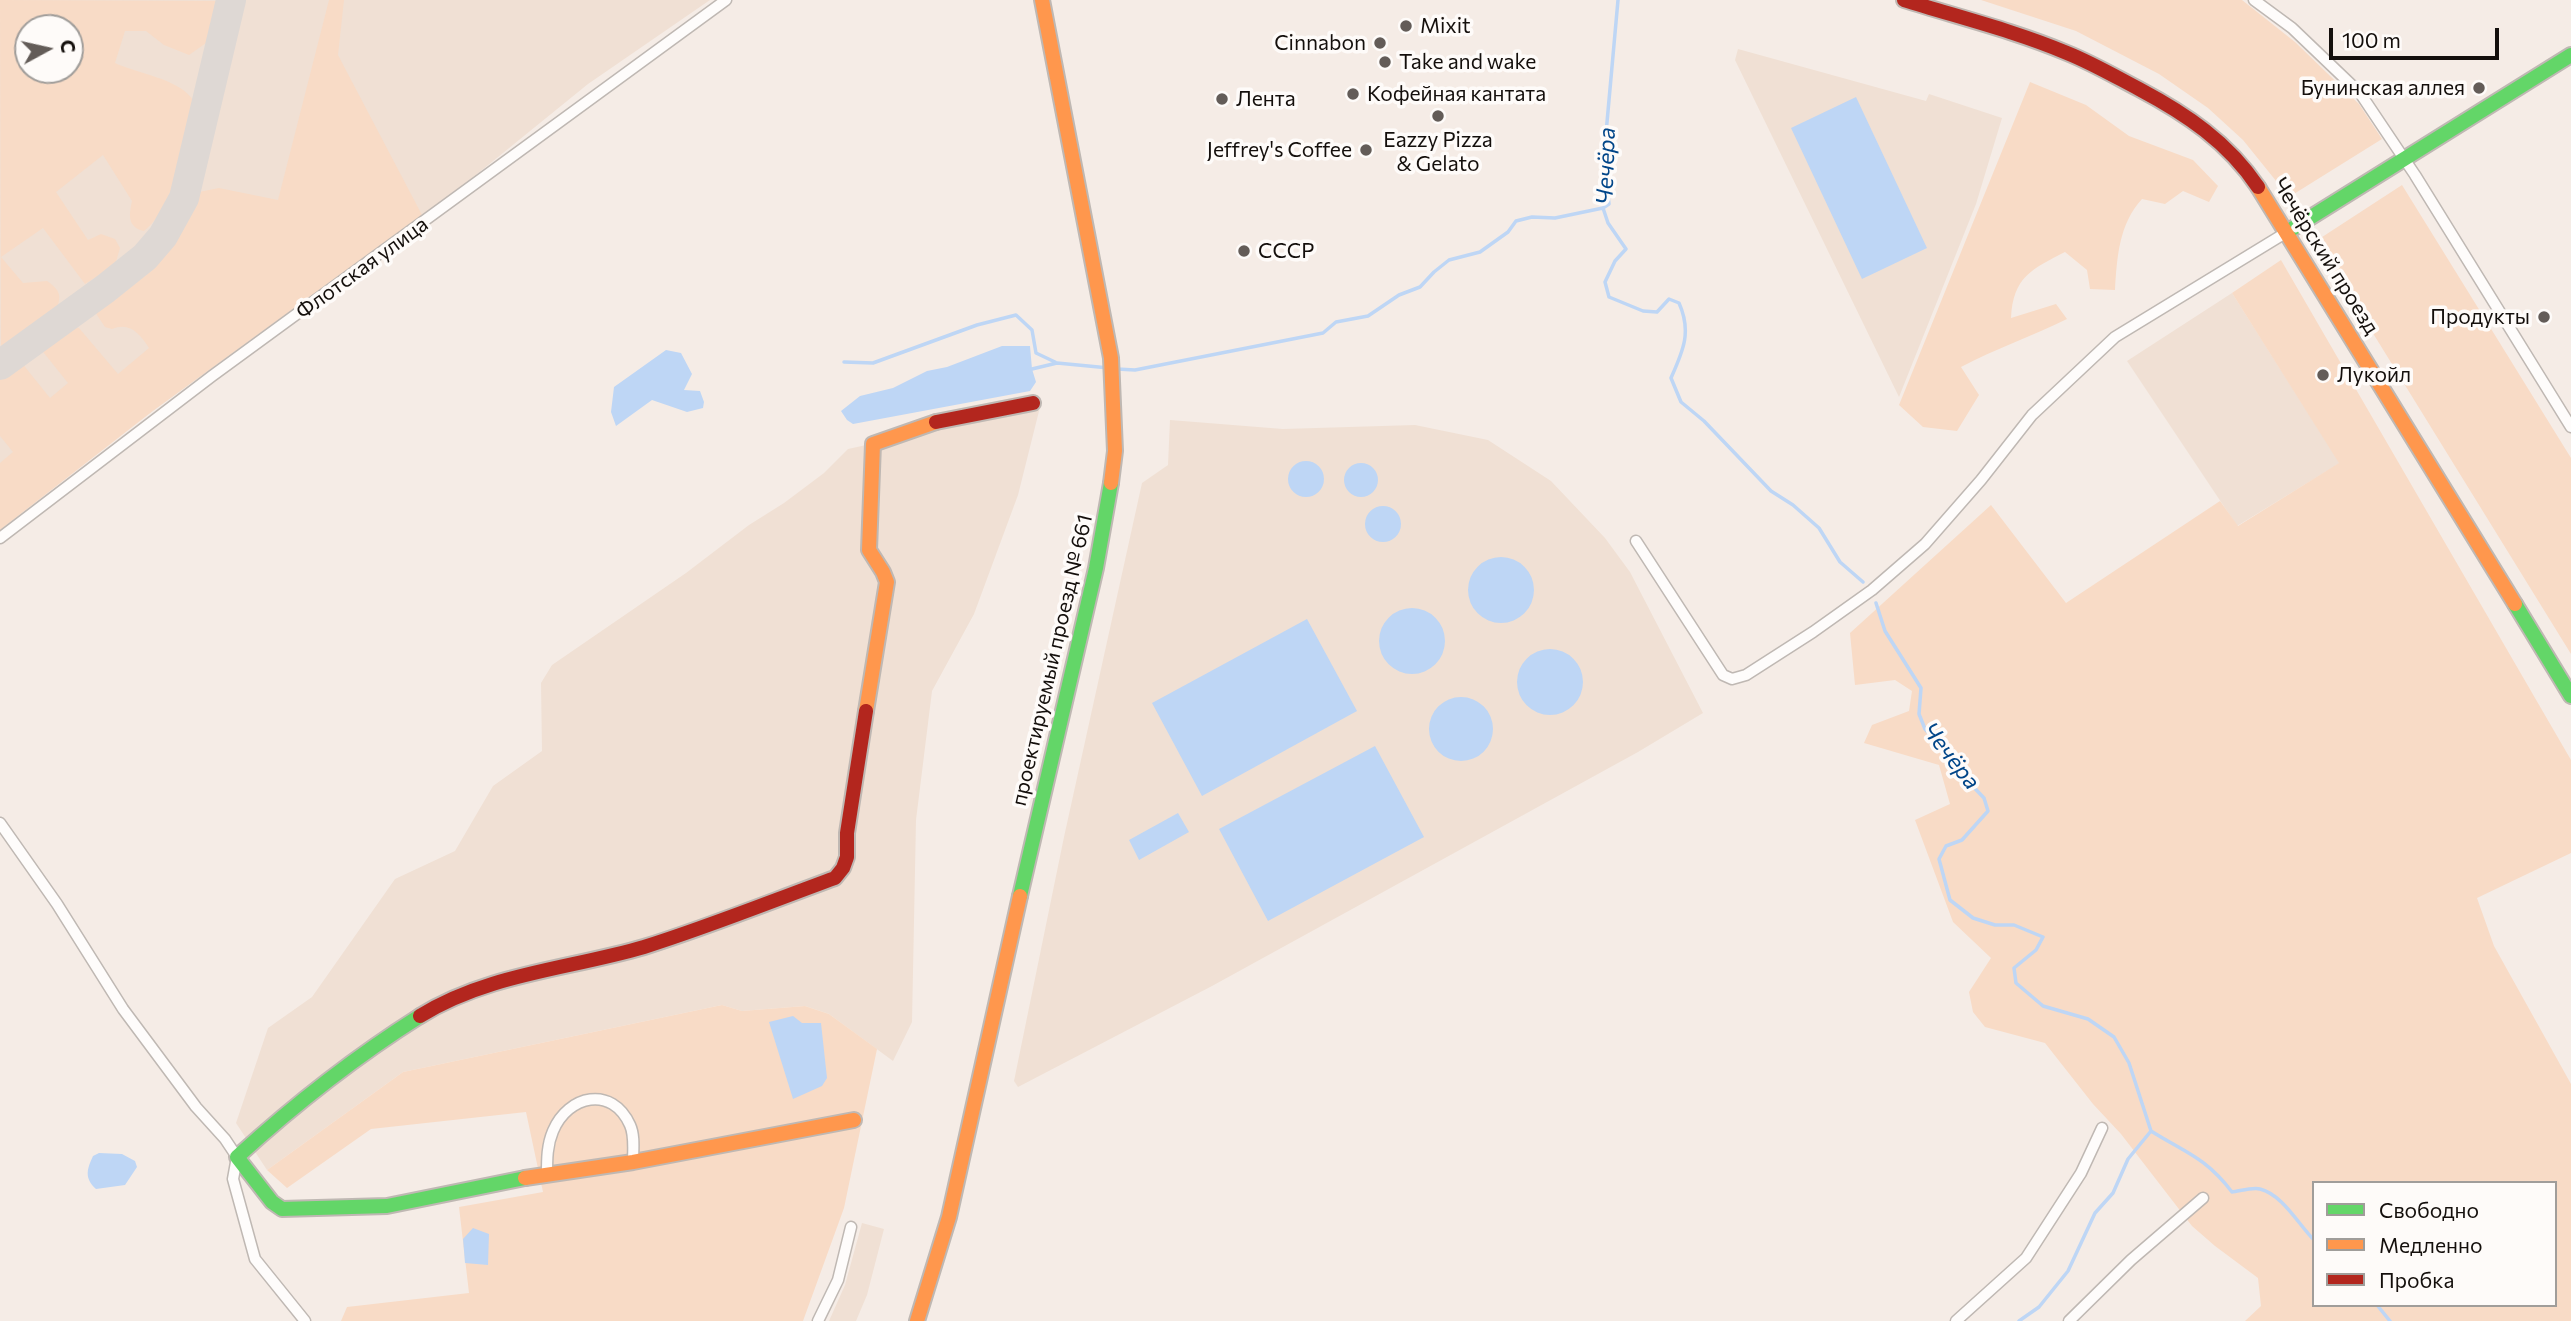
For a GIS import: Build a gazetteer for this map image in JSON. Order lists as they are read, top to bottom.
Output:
{
  "streets": {
    "main road": ["Чечёрский проезд", "проектируемый проезд № 661"],
    "street": ["Флотская улица"]
  },
  "water": ["Чечёра"],
  "places": [
    "Mixit",
    "Cinnabon",
    "Take and wake",
    "Бунинская аллея",
    "Кофейная кантата",
    "Лента",
    "Eazzy Pizza & Gelato",
    "Jeffrey's Coffee",
    "СССР",
    "Продукты",
    "Лукойл"
  ],
  "legend": ["Свободно", "Медленно", "Пробка"],
  "scale_bar": "100 m",
  "north": "right"
}
